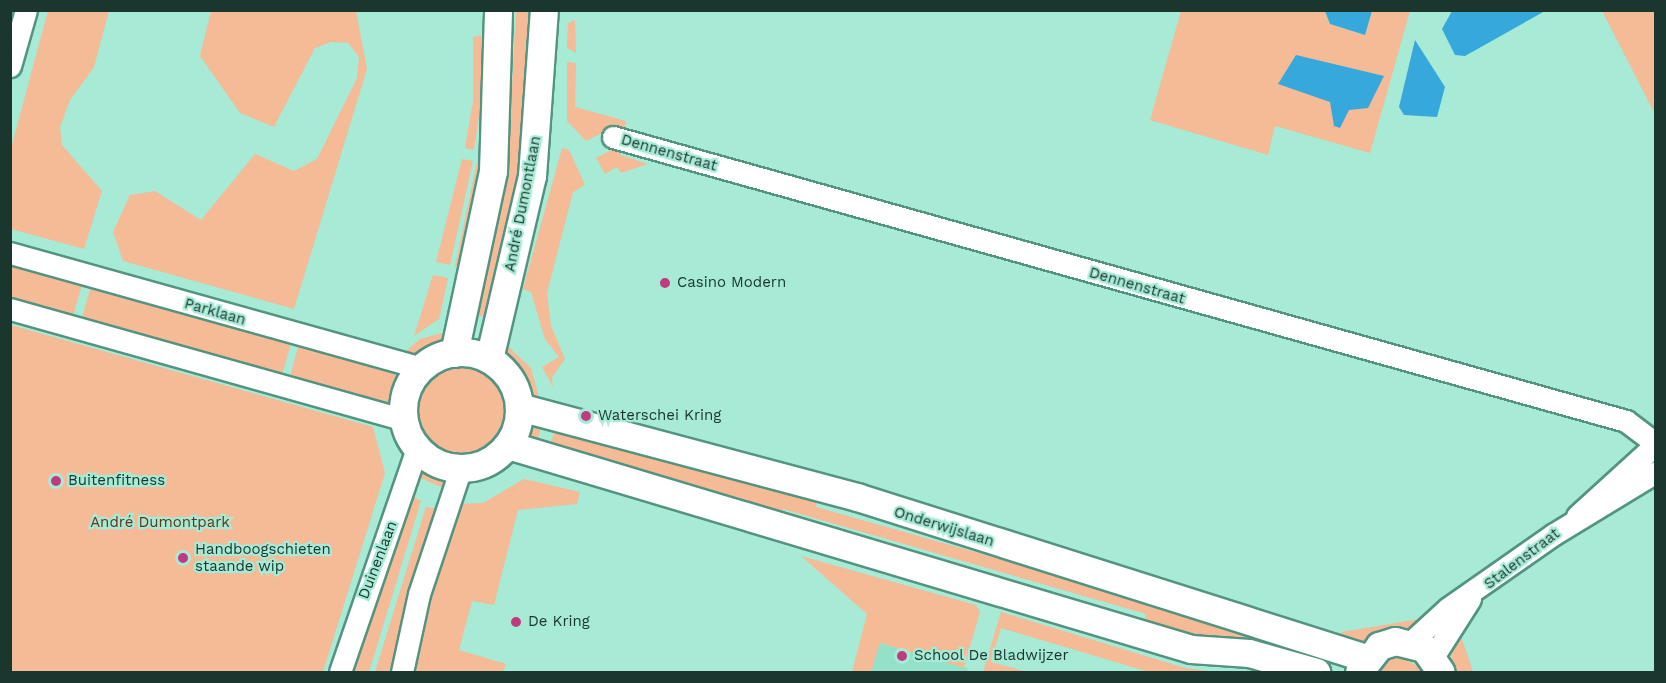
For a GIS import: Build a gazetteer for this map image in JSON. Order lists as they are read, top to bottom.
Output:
{
  "streets": {
    "main road": ["André Dumontlaan", "Onderwijslaan"],
    "street": [
      "Dennenstraat",
      "Parklaan",
      "Stalenstraat",
      "Duinenlaan"
    ]
  },
  "crossings": [
    ["Dennenstraat", "Stalenstraat"],
    ["André Dumontlaan", "Parklaan"],
    ["André Dumontlaan", "Onderwijslaan"],
    ["André Dumontlaan", "Duinenlaan"],
    ["Parklaan", "Onderwijslaan"],
    ["Parklaan", "Duinenlaan"],
    ["Onderwijslaan", "Stalenstraat"],
    ["Onderwijslaan", "Duinenlaan"]
  ],
  "parks": ["André Dumontpark"],
  "places": [
    "Casino Modern",
    "Waterschei Kring",
    "Buitenfitness",
    "Handboogschieten staande wip",
    "De Kring",
    "School De Bladwijzer"
  ]
}
